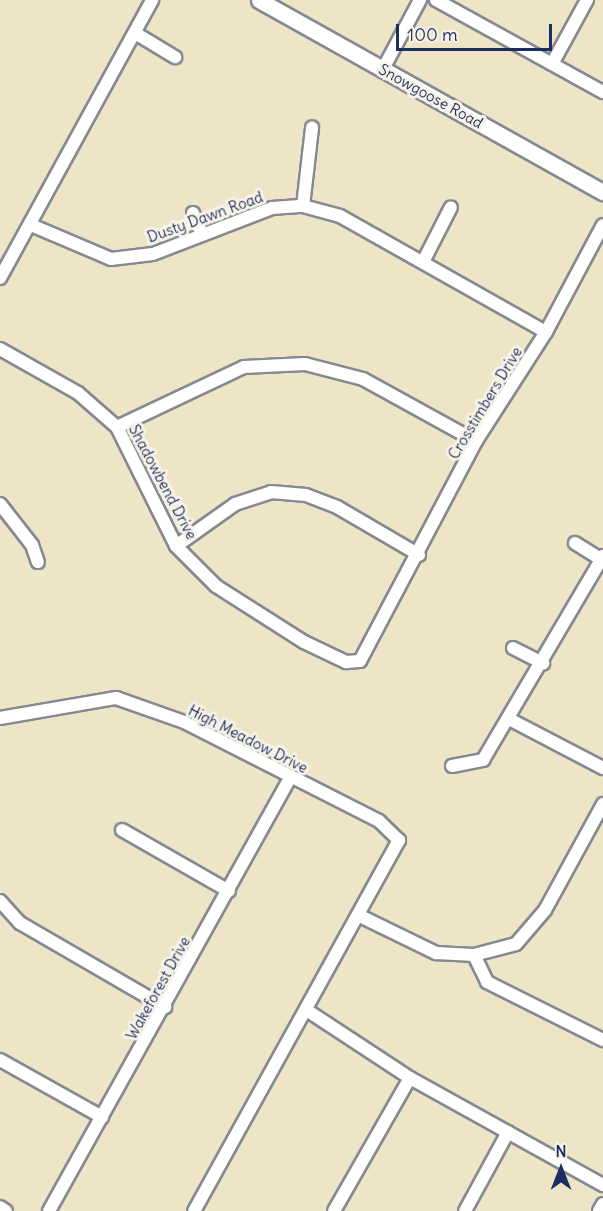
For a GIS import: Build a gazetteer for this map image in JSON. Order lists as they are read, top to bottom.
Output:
{
  "streets": {
    "street": [
      "Snowgoose Road",
      "Dusty Dawn Road",
      "Crosstimbers Drive",
      "Shadowbend Drive",
      "High Meadow Drive",
      "Wakeforest Drive"
    ]
  },
  "crossings": [
    ["Dusty Dawn Road", "Crosstimbers Drive"],
    ["Crosstimbers Drive", "Shadowbend Drive"],
    ["High Meadow Drive", "Wakeforest Drive"]
  ],
  "scale_bar": "100 m",
  "north": "top"
}
